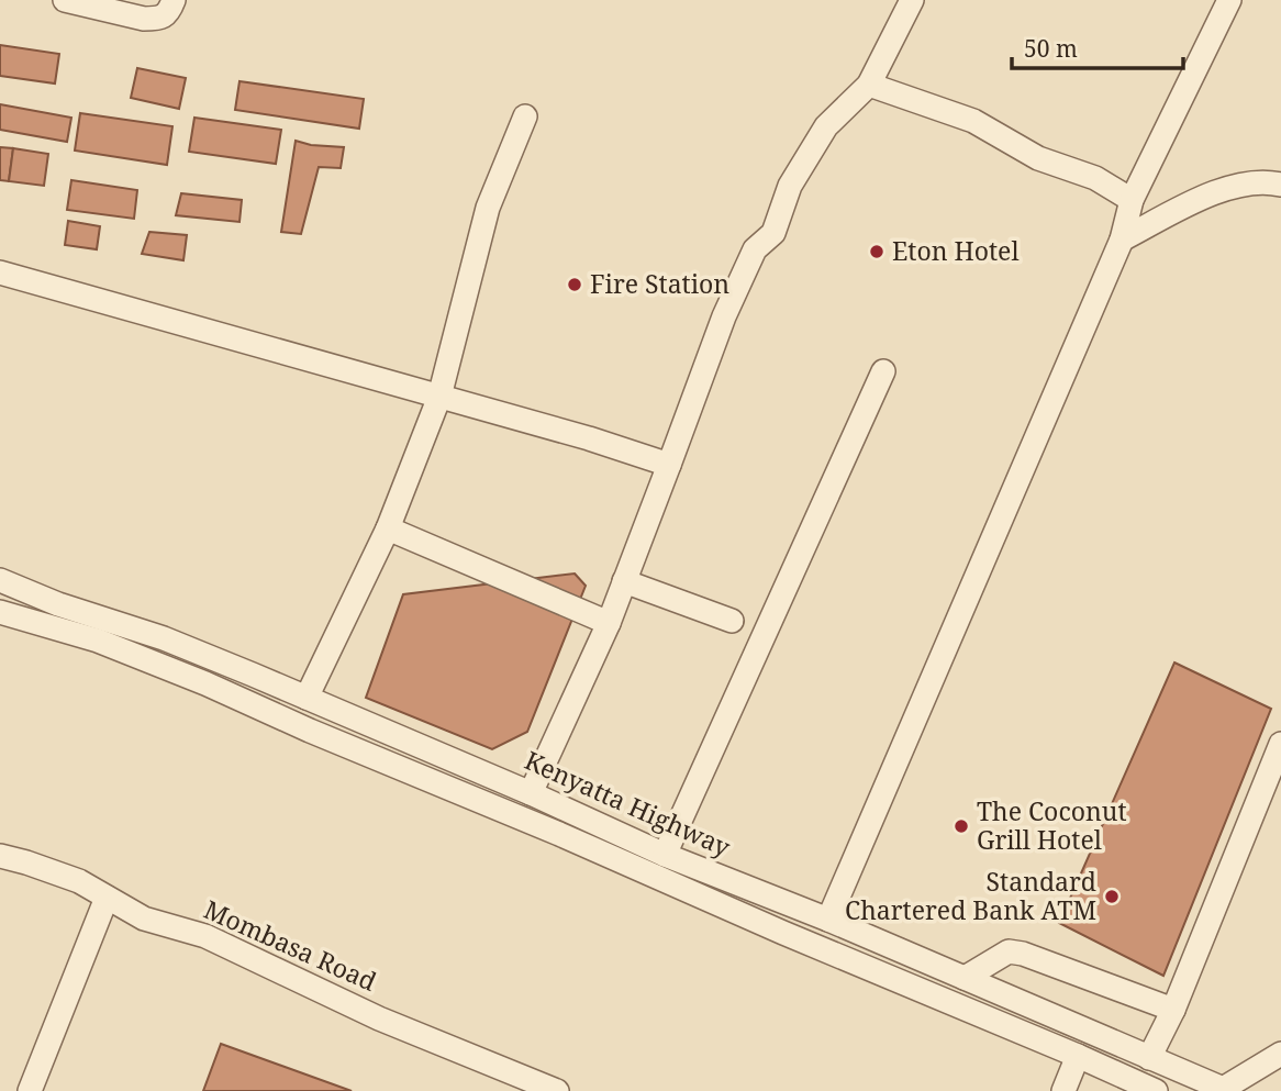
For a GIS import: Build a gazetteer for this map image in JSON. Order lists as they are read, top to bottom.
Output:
{
  "streets": {
    "street": ["Kenyatta Highway", "Mombasa Road"]
  },
  "places": [
    "Eton Hotel",
    "Fire Station",
    "The Coconut Grill Hotel",
    "Standard Chartered Bank ATM"
  ],
  "scale_bar": "50 m"
}
